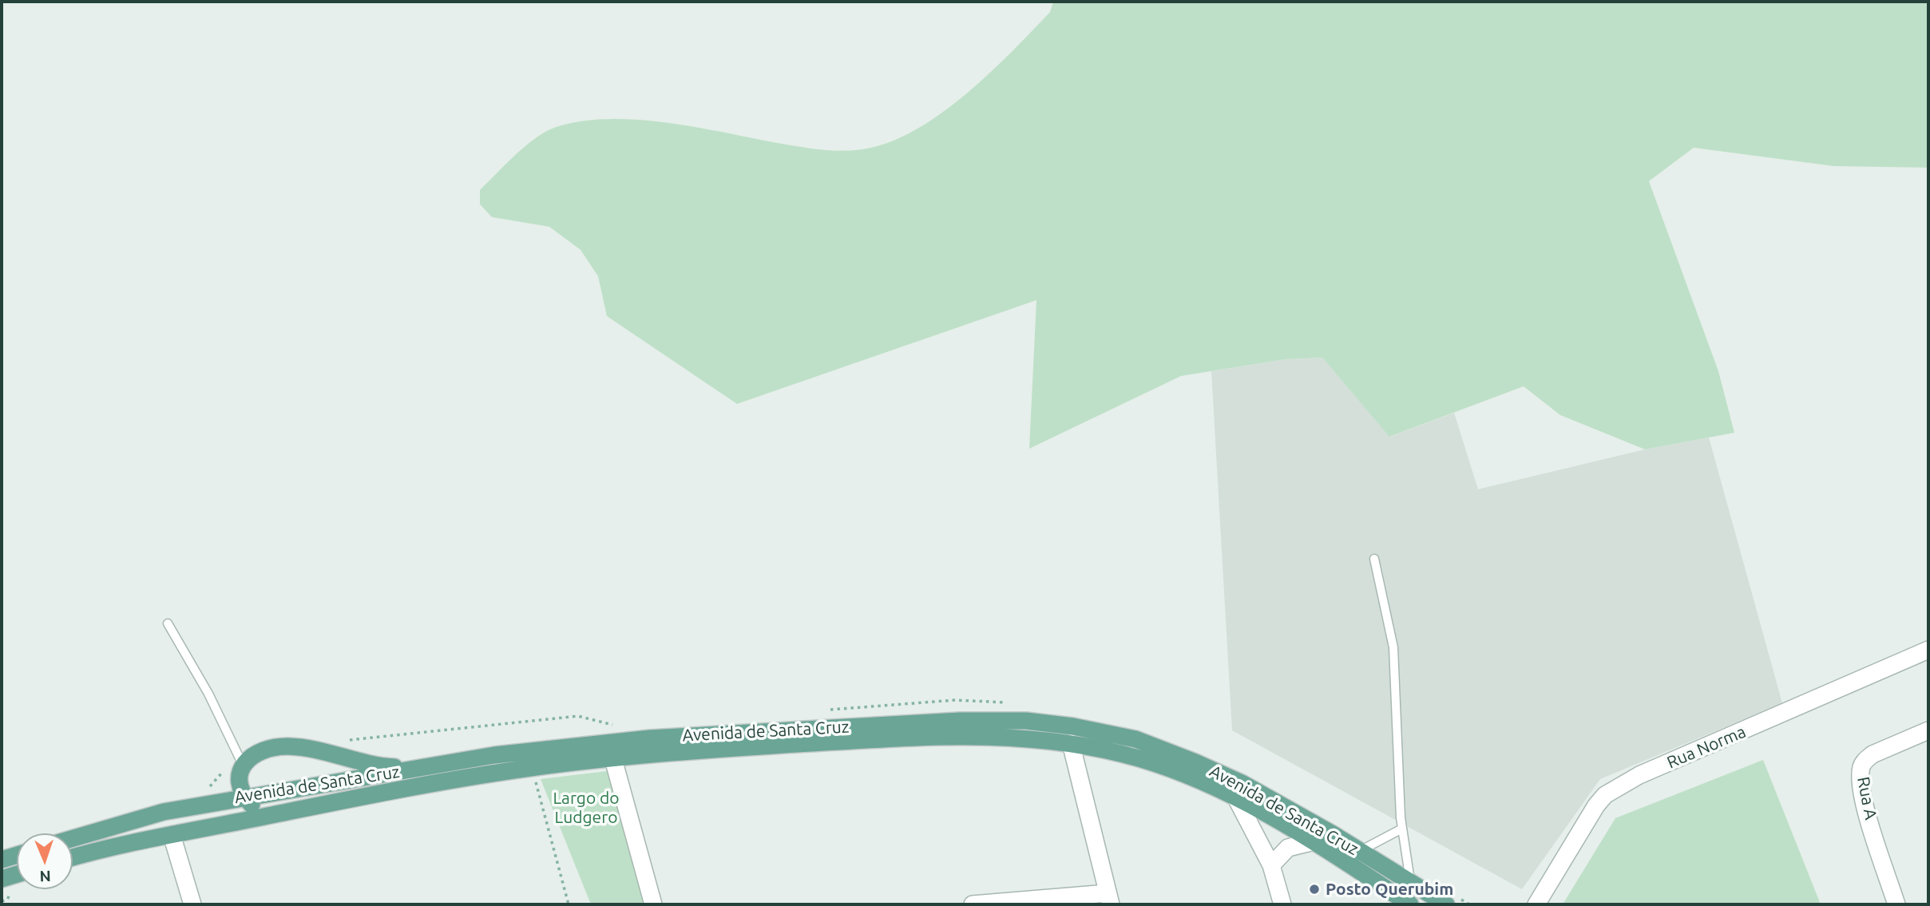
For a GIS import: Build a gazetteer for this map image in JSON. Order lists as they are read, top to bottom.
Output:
{
  "streets": {
    "main road": ["Avenida de Santa Cruz"],
    "street": ["Rua Norma", "Rua A"]
  },
  "parks": ["Largo do Ludgero"],
  "places": ["Posto Querubim"],
  "north": "bottom"
}
